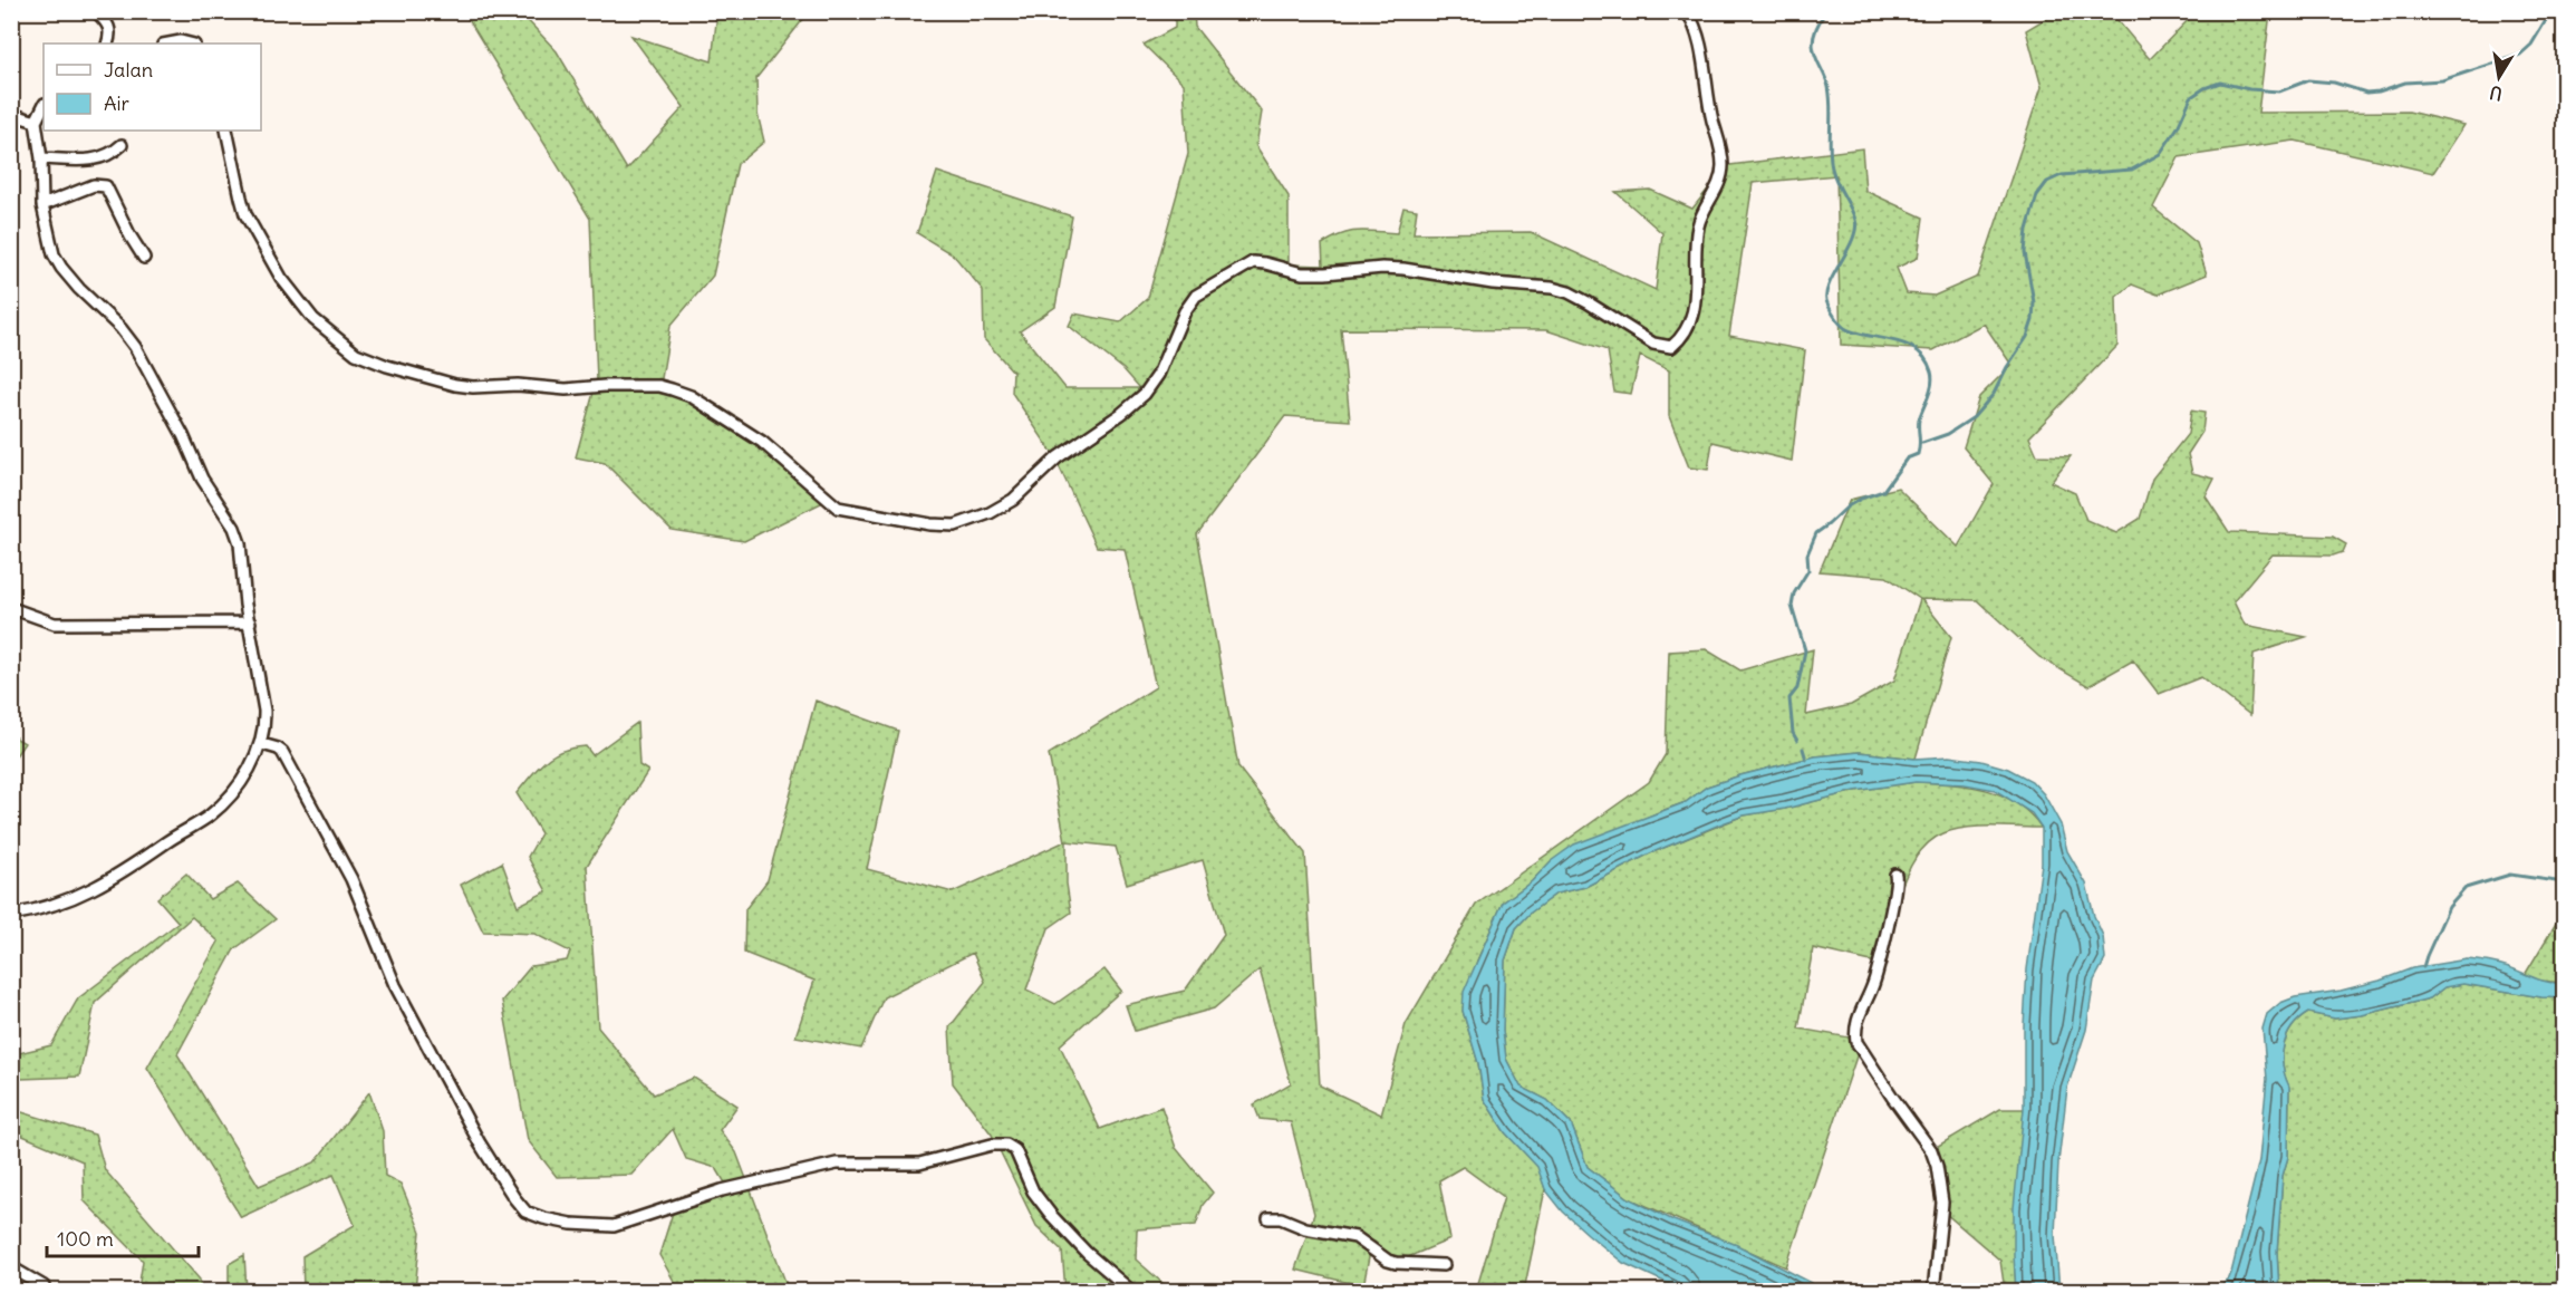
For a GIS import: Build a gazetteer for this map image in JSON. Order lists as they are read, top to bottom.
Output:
{
  "legend": ["Jalan", "Air"],
  "scale_bar": "100 m",
  "north": "bottom"
}
